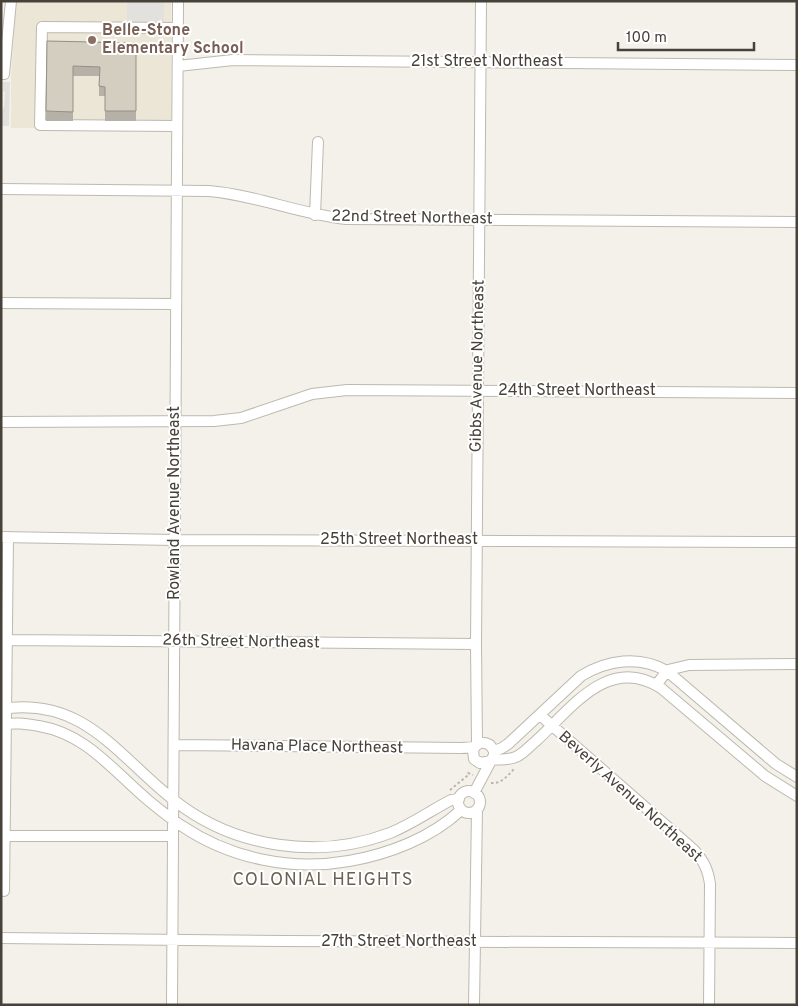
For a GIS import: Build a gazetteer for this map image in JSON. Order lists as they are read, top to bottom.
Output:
{
  "streets": {
    "street": [
      "21st Street Northeast",
      "22nd Street Northeast",
      "Gibbs Avenue Northeast",
      "24th Street Northeast",
      "Rowland Avenue Northeast",
      "25th Street Northeast",
      "26th Street Northeast",
      "Havana Place Northeast",
      "Beverly Avenue Northeast",
      "27th Street Northeast"
    ]
  },
  "crossings": [
    ["21st Street Northeast", "Gibbs Avenue Northeast"],
    ["21st Street Northeast", "Rowland Avenue Northeast"],
    ["22nd Street Northeast", "Gibbs Avenue Northeast"],
    ["22nd Street Northeast", "Rowland Avenue Northeast"],
    ["Gibbs Avenue Northeast", "24th Street Northeast"],
    ["Gibbs Avenue Northeast", "25th Street Northeast"],
    ["Gibbs Avenue Northeast", "26th Street Northeast"],
    ["Gibbs Avenue Northeast", "Havana Place Northeast"],
    ["24th Street Northeast", "Rowland Avenue Northeast"],
    ["Rowland Avenue Northeast", "25th Street Northeast"],
    ["Rowland Avenue Northeast", "26th Street Northeast"],
    ["Rowland Avenue Northeast", "Havana Place Northeast"],
    ["Rowland Avenue Northeast", "27th Street Northeast"],
    ["Beverly Avenue Northeast", "27th Street Northeast"]
  ],
  "districts": ["COLONIAL HEIGHTS"],
  "places": ["Belle-Stone Elementary School"],
  "scale_bar": "100 m"
}
